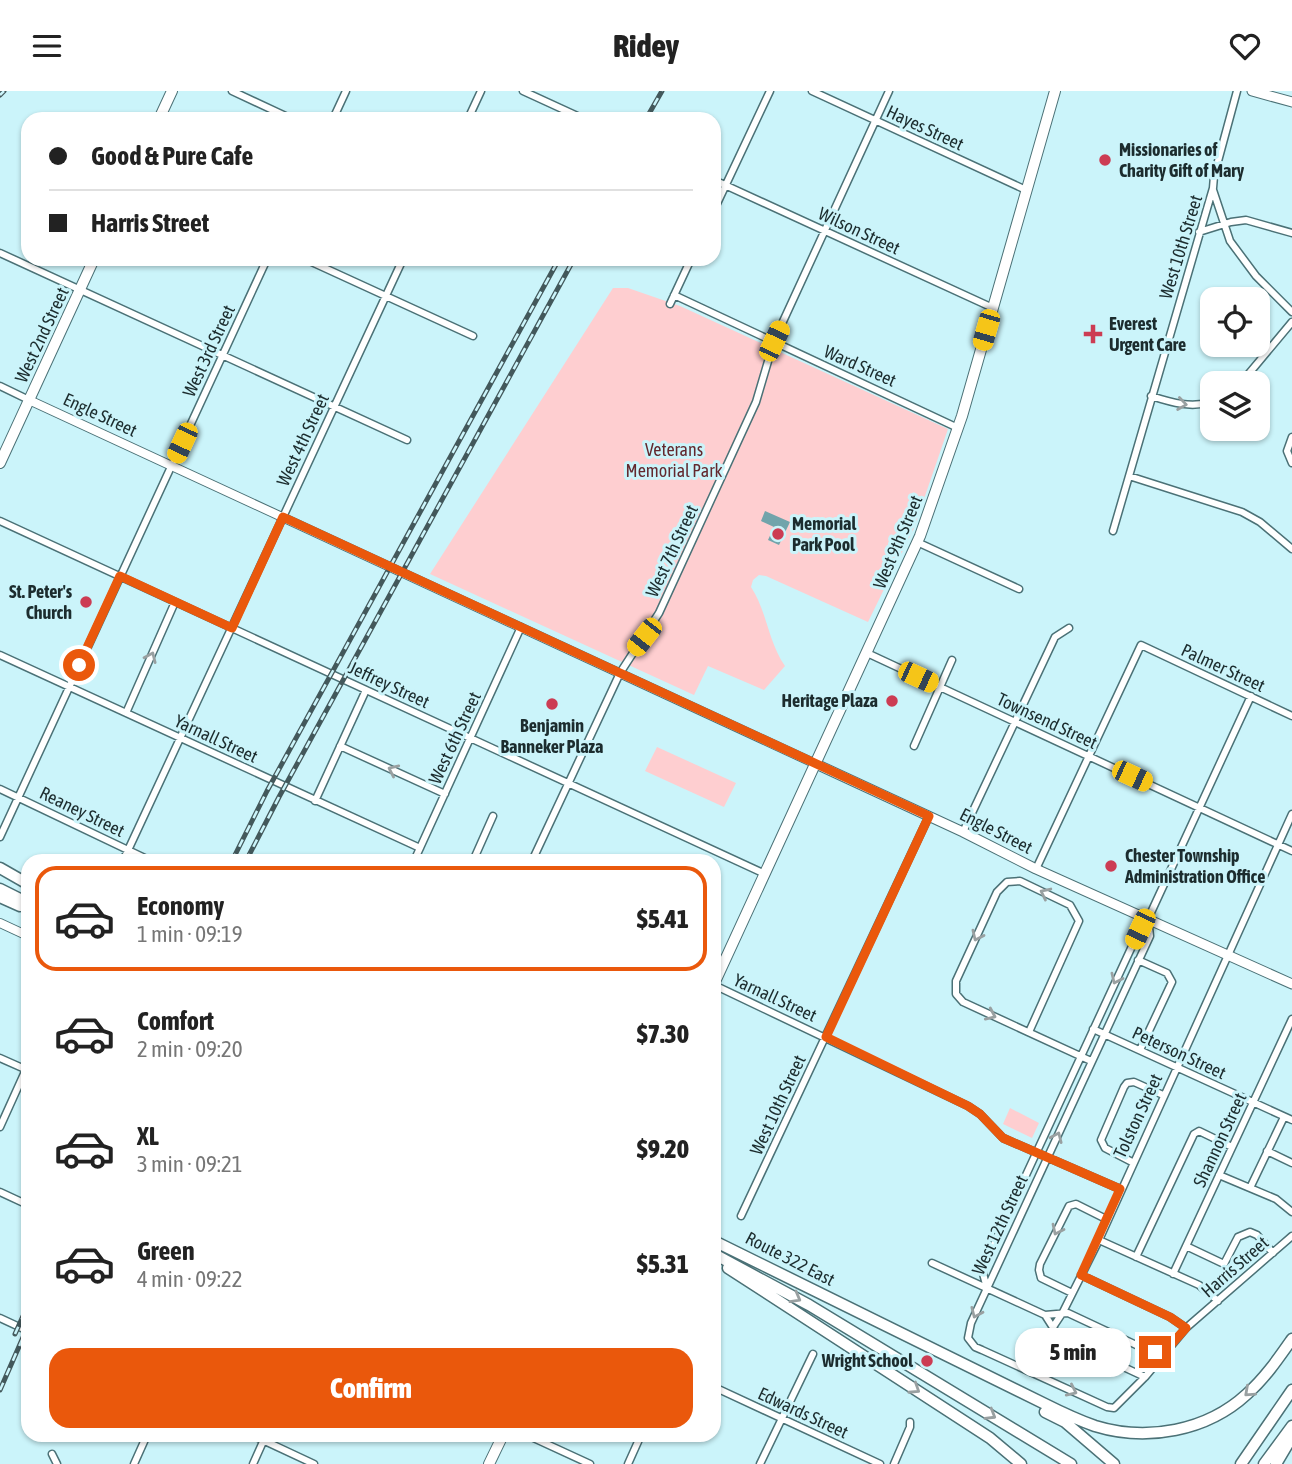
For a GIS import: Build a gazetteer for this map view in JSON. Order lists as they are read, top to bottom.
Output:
{
  "streets": {
    "highway": ["Route 322 East"],
    "main road": ["West 2nd Street", "Engle Street", "West 9th Street"],
    "street": [
      "Hayes Street",
      "Wilson Street",
      "West 10th Street",
      "West 3rd Street",
      "Ward Street",
      "West 4th Street",
      "West 7th Street",
      "Palmer Street",
      "Jeffrey Street",
      "Townsend Street",
      "West 6th Street",
      "Yarnall Street",
      "Reaney Street",
      "Peterson Street",
      "Tolston Street",
      "Shannon Street",
      "West 12th Street",
      "Harris Street",
      "Edwards Street"
    ]
  },
  "crossings": [
    ["Hayes Street", "West 9th Street"],
    ["Hayes Street", "West 7th Street"],
    ["Wilson Street", "West 9th Street"],
    ["Wilson Street", "West 7th Street"],
    ["West 10th Street", "Engle Street"],
    ["West 10th Street", "Yarnall Street"],
    ["West 2nd Street", "Engle Street"],
    ["West 3rd Street", "Engle Street"],
    ["West 3rd Street", "Jeffrey Street"],
    ["West 3rd Street", "Yarnall Street"],
    ["West 3rd Street", "Reaney Street"],
    ["Ward Street", "West 9th Street"],
    ["Ward Street", "West 7th Street"],
    ["Engle Street", "West 4th Street"],
    ["Engle Street", "West 9th Street"],
    ["Engle Street", "West 7th Street"],
    ["Engle Street", "West 6th Street"],
    ["Engle Street", "Tolston Street"],
    ["Engle Street", "West 12th Street"],
    ["West 4th Street", "Jeffrey Street"],
    ["West 4th Street", "Yarnall Street"],
    ["West 4th Street", "Reaney Street"],
    ["West 9th Street", "Jeffrey Street"],
    ["West 9th Street", "Townsend Street"],
    ["West 7th Street", "Jeffrey Street"],
    ["Palmer Street", "Townsend Street"],
    ["Palmer Street", "West 12th Street"],
    ["Jeffrey Street", "West 6th Street"],
    ["Townsend Street", "Tolston Street"],
    ["Townsend Street", "West 12th Street"],
    ["West 6th Street", "Yarnall Street"],
    ["Yarnall Street", "Tolston Street"],
    ["Yarnall Street", "West 12th Street"],
    ["Peterson Street", "Tolston Street"],
    ["Peterson Street", "Shannon Street"],
    ["Peterson Street", "West 12th Street"],
    ["West 12th Street", "Harris Street"]
  ],
  "parks": ["Veterans Memorial Park"],
  "places": {
    "other": [
      "Missionaries of Charity Gift of Mary",
      "Memorial Park Pool",
      "St. Peter's Church",
      "Heritage Plaza",
      "Benjamin Banneker Plaza",
      "Chester Township Administration Office",
      "Wright School"
    ],
    "health": ["Everest Urgent Care"]
  },
  "page": {
    "header": "Ridey",
    "banner": ["Good & Pure Cafe", "Harris Street"],
    "list": [
      {
        "name": "Economy",
        "note": "1 min · 09:19",
        "value": "$5.41"
      },
      {
        "name": "Comfort",
        "note": "2 min · 09:20",
        "value": "$7.30"
      },
      {
        "name": "XL",
        "note": "3 min · 09:21",
        "value": "$9.20"
      },
      {
        "name": "Green",
        "note": "4 min · 09:22",
        "value": "$5.31"
      }
    ],
    "bubble": "5 min",
    "buttons": "Confirm"
  }
}
